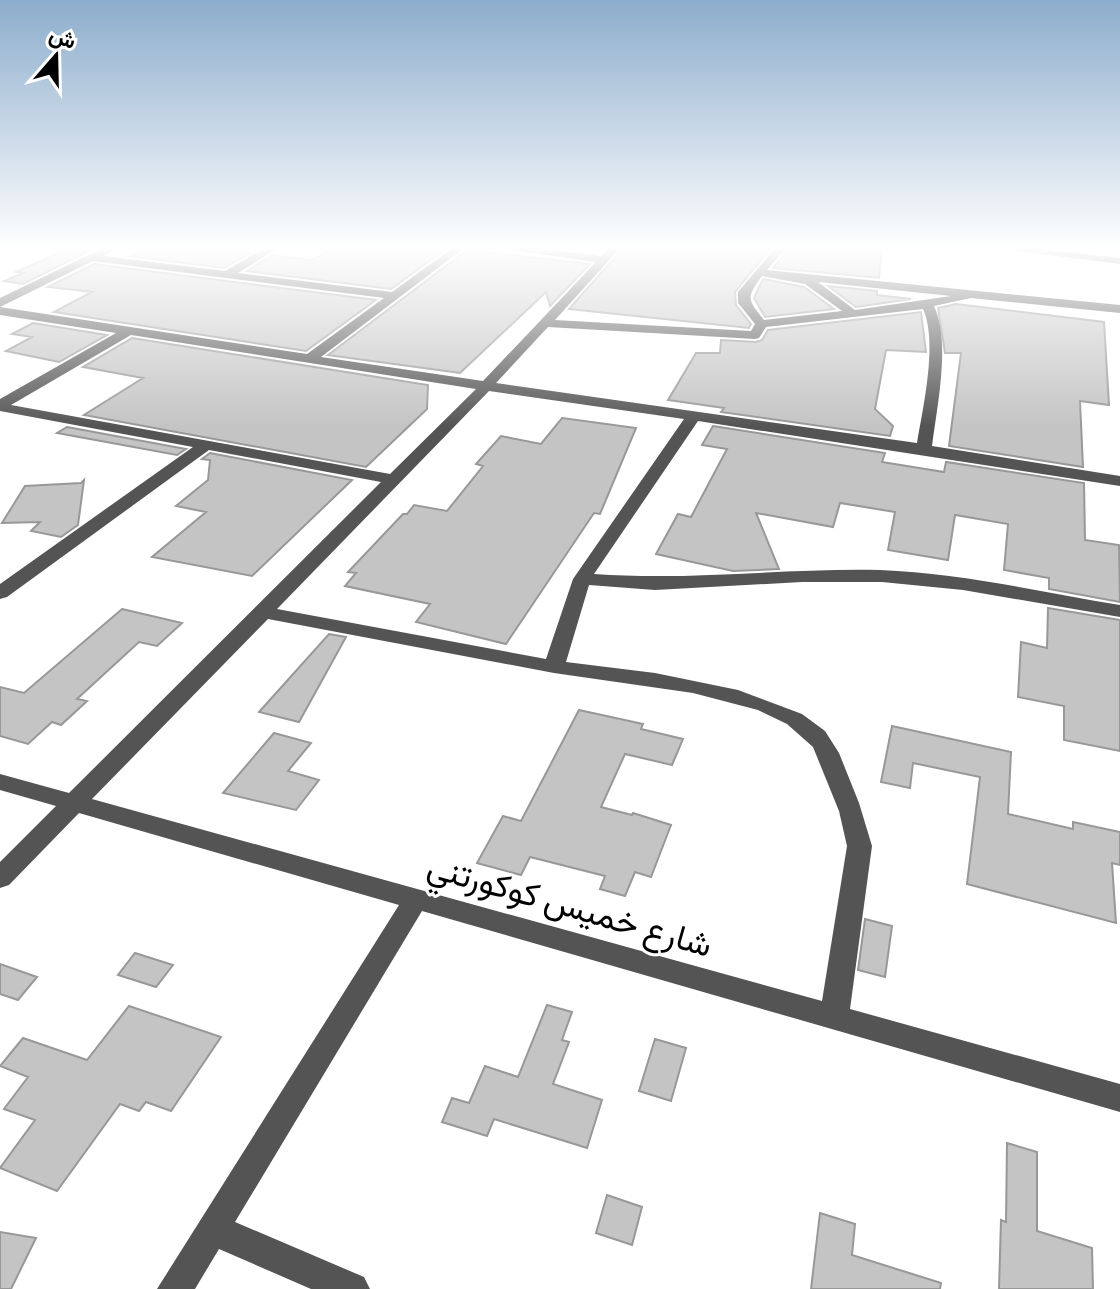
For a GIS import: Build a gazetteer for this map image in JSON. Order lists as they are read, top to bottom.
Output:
{
  "streets": {
    "street": ["شارع خميس كوكورتني"]
  },
  "north": "top"
}
